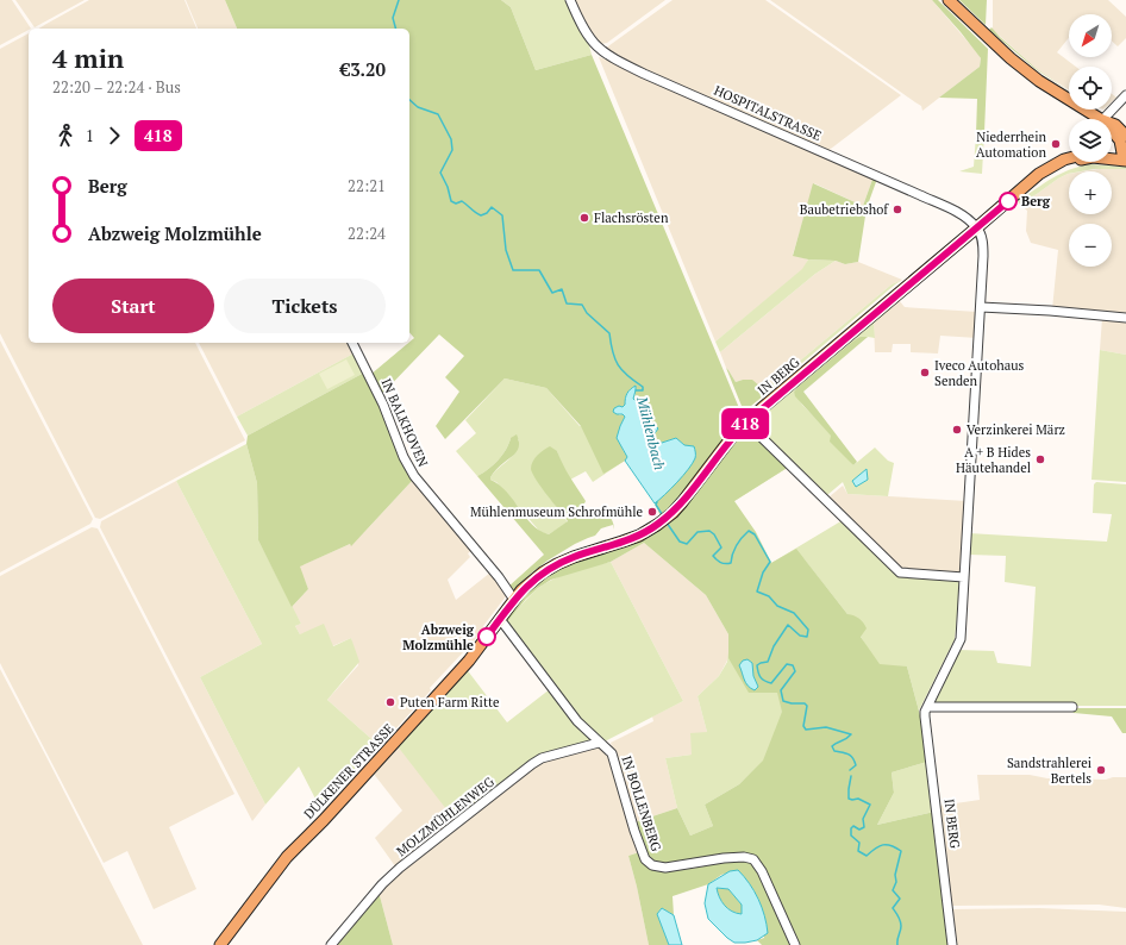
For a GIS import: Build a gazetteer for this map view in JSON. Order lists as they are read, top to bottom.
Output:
{
  "streets": {
    "main road": ["IN BERG", "DÜLKENER STRASSE"],
    "street": [
      "HOSPITALSTRASSE",
      "IN BALKHOVEN",
      "IN BOLLENBERG",
      "MOLZMÜHLENWEG"
    ]
  },
  "crossings": [
    ["HOSPITALSTRASSE", "IN BERG"],
    ["IN BERG", "DÜLKENER STRASSE"],
    ["IN BALKHOVEN", "DÜLKENER STRASSE"],
    ["DÜLKENER STRASSE", "IN BOLLENBERG"],
    ["IN BOLLENBERG", "MOLZMÜHLENWEG"]
  ],
  "water": ["Mühlenbach"],
  "places": [
    "Niederrhein Automation",
    "Berg",
    "Baubetriebshof",
    "Flachsrösten",
    "Iveco Autohaus Senden",
    "Verzinkerei März",
    "A + B Hides Häutehandel",
    "Mühlenmuseum Schrofmühle",
    "Abzweig Molzmühle",
    "Puten Farm Ritte",
    "Sandstrahlerei Bertels"
  ],
  "lines": ["bus line 418"],
  "north": "bottom left",
  "page": {
    "on_map": "418",
    "map_buttons": ["+", "−"],
    "heading": ["4 min", "22:20 – 22:24 · Bus", "€3.20"],
    "legs": ["1", "418"],
    "list": [
      {
        "name": "Berg",
        "value": "22:21"
      },
      {
        "name": "Abzweig Molzmühle",
        "value": "22:24"
      }
    ],
    "buttons": ["Start", "Tickets"]
  }
}
